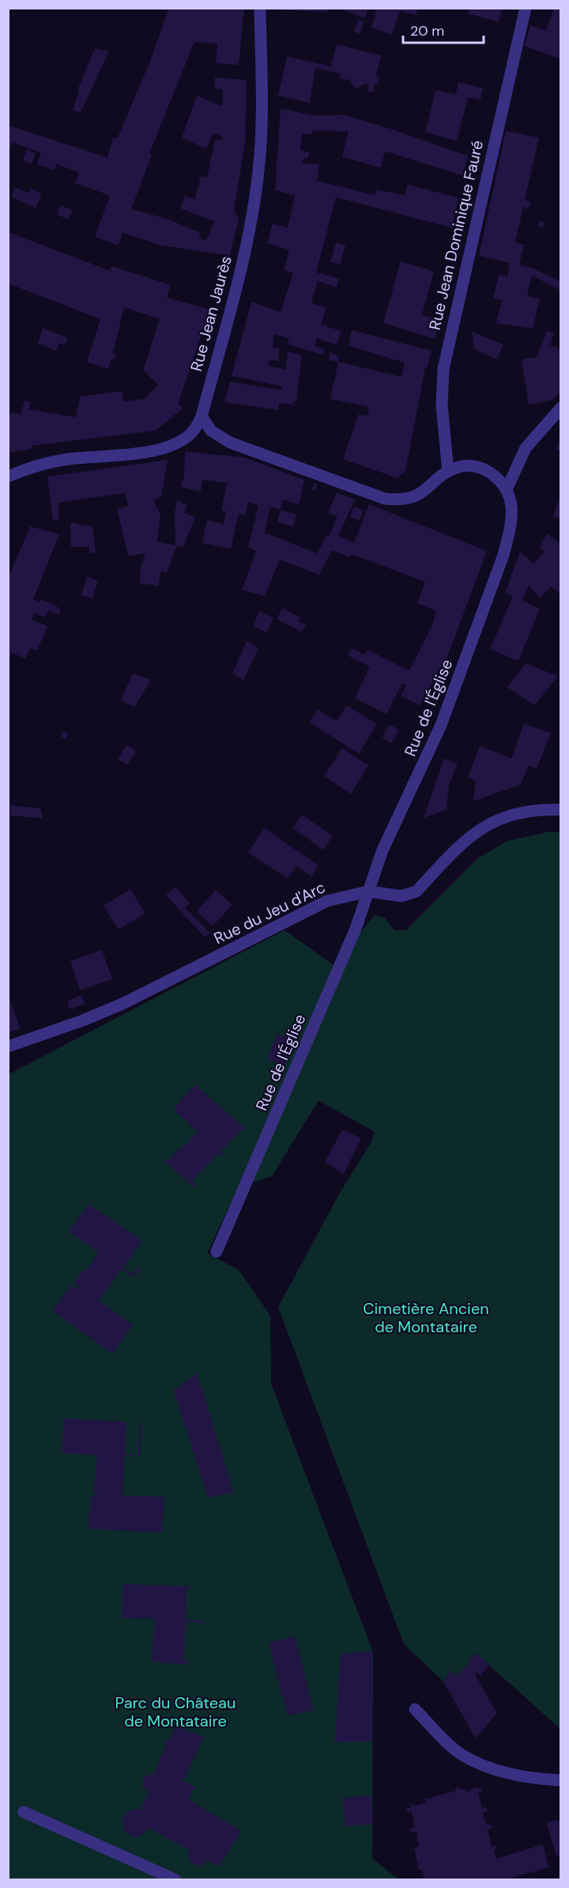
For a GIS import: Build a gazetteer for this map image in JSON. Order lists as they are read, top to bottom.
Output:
{
  "streets": {
    "street": [
      "Rue Jean Dominique Fauré",
      "Rue Jean Jaurès",
      "Rue de l'Église",
      "Rue du Jeu d'Arc"
    ]
  },
  "crossings": [
    ["Rue de l'Église", "Rue du Jeu d'Arc"]
  ],
  "parks": ["Cimetière Ancien de Montataire", "Parc du Château de Montataire"],
  "scale_bar": "20 m"
}
